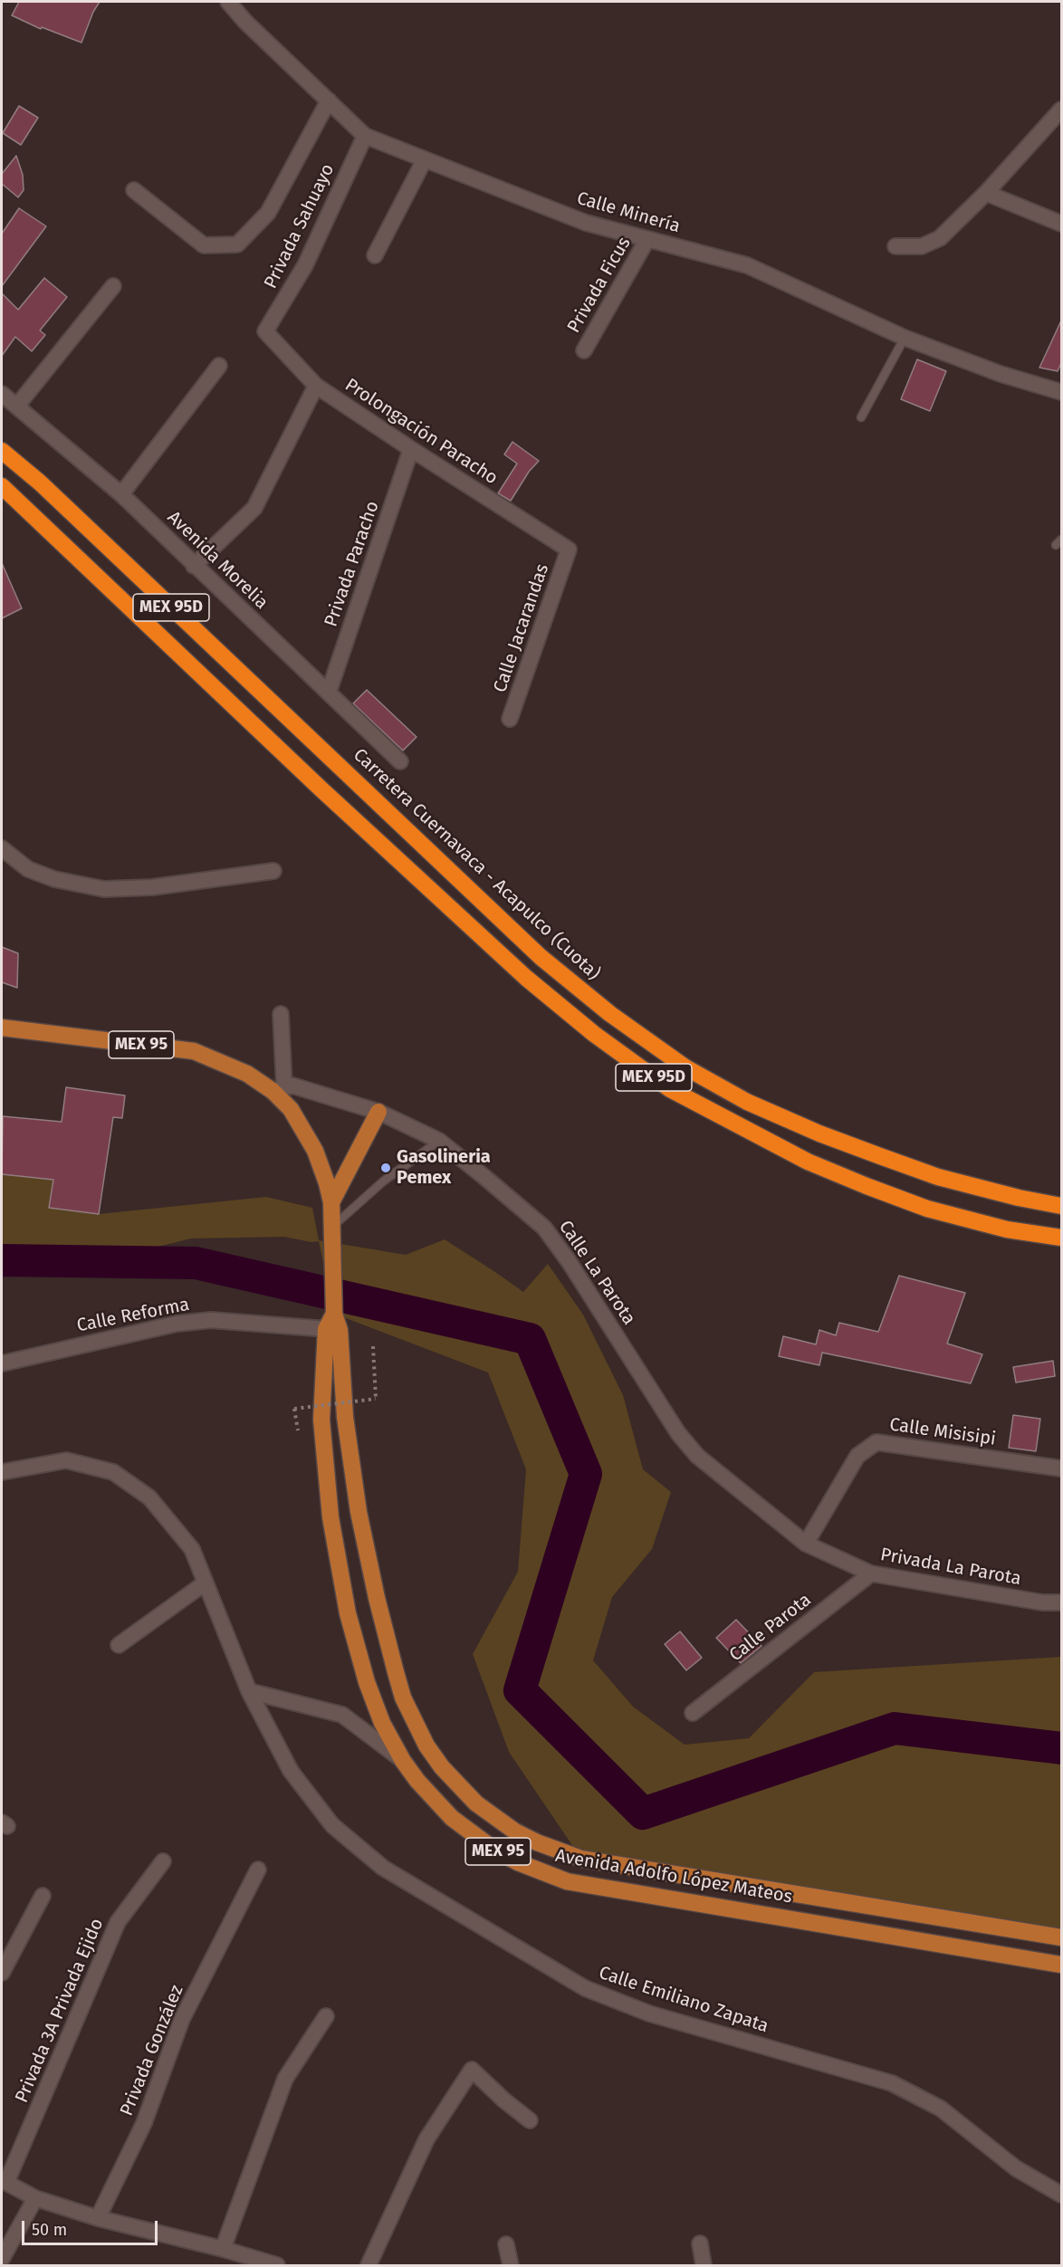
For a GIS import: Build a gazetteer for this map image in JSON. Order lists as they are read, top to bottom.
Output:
{
  "streets": {
    "highway": ["MEX 95D", "Carretera Cuernavaca - Acapulco (Cuota)"],
    "main road": ["MEX 95", "Avenida Adolfo López Mateos"],
    "street": [
      "Calle Minería",
      "Privada Sahuayo",
      "Privada Ficus",
      "Prolongación Paracho",
      "Avenida Morelia",
      "Privada Paracho",
      "Calle Jacarandas",
      "Calle La Parota",
      "Calle Reforma",
      "Calle Misisipi",
      "Privada La Parota",
      "Calle Parota",
      "Calle Emiliano Zapata",
      "Privada 3A Privada Ejido",
      "Privada González"
    ]
  },
  "crossings": [
    ["Calle Minería", "Privada Sahuayo"],
    ["Calle Minería", "Privada Ficus"],
    ["Privada Sahuayo", "Prolongación Paracho"],
    ["Prolongación Paracho", "Privada Paracho"],
    ["Prolongación Paracho", "Calle Jacarandas"],
    ["Avenida Morelia", "Privada Paracho"],
    ["MEX 95", "Calle La Parota"],
    ["MEX 95", "Calle Reforma"],
    ["MEX 95", "Avenida Adolfo López Mateos"],
    ["Calle La Parota", "Calle Misisipi"],
    ["Calle La Parota", "Privada La Parota"],
    ["Calle Reforma", "Avenida Adolfo López Mateos"],
    ["Calle Misisipi", "Privada La Parota"],
    ["Privada La Parota", "Calle Parota"]
  ],
  "places": ["Gasolineria Pemex"],
  "scale_bar": "50 m"
}
